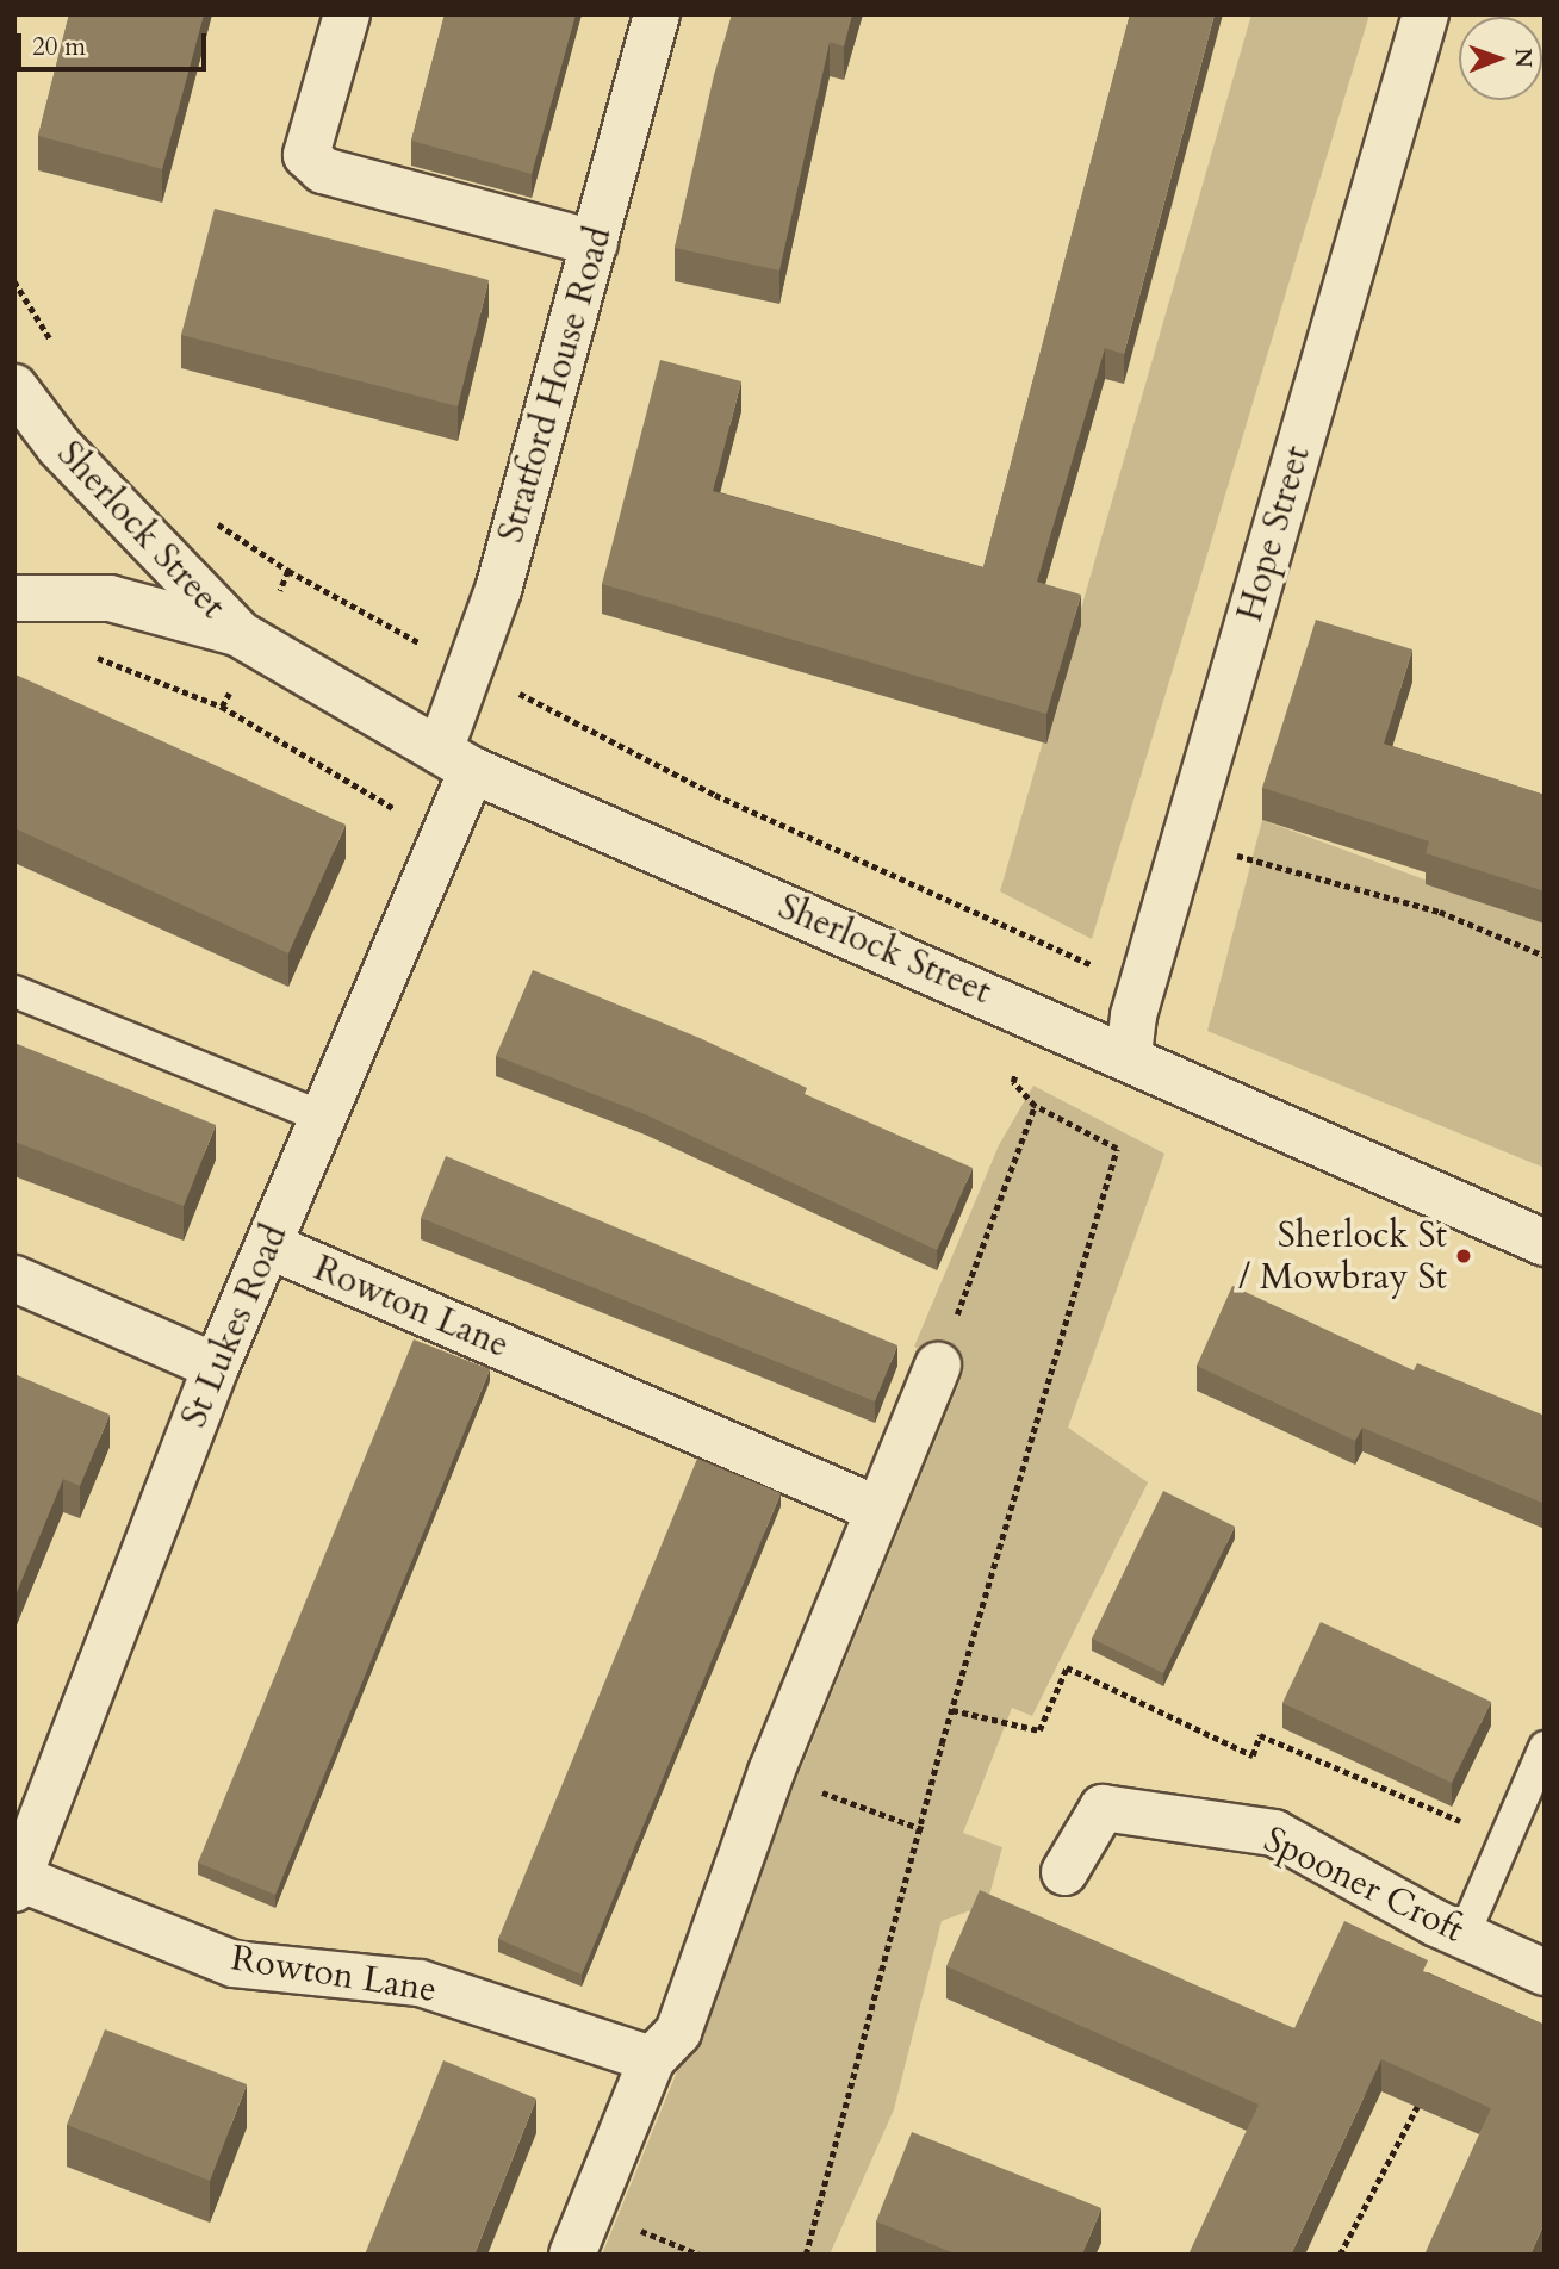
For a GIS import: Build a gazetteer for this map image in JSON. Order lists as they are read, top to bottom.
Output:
{
  "streets": {
    "street": [
      "Stratford House Road",
      "Sherlock Street",
      "Hope Street",
      "Rowton Lane",
      "St Lukes Road",
      "Spooner Croft"
    ]
  },
  "crossings": [
    ["Stratford House Road", "Sherlock Street"],
    ["Stratford House Road", "St Lukes Road"],
    ["Sherlock Street", "Hope Street"],
    ["Sherlock Street", "St Lukes Road"],
    ["Rowton Lane", "St Lukes Road"]
  ],
  "places": ["Sherlock St / Mowbray St"],
  "scale_bar": "20 m",
  "north": "right"
}
